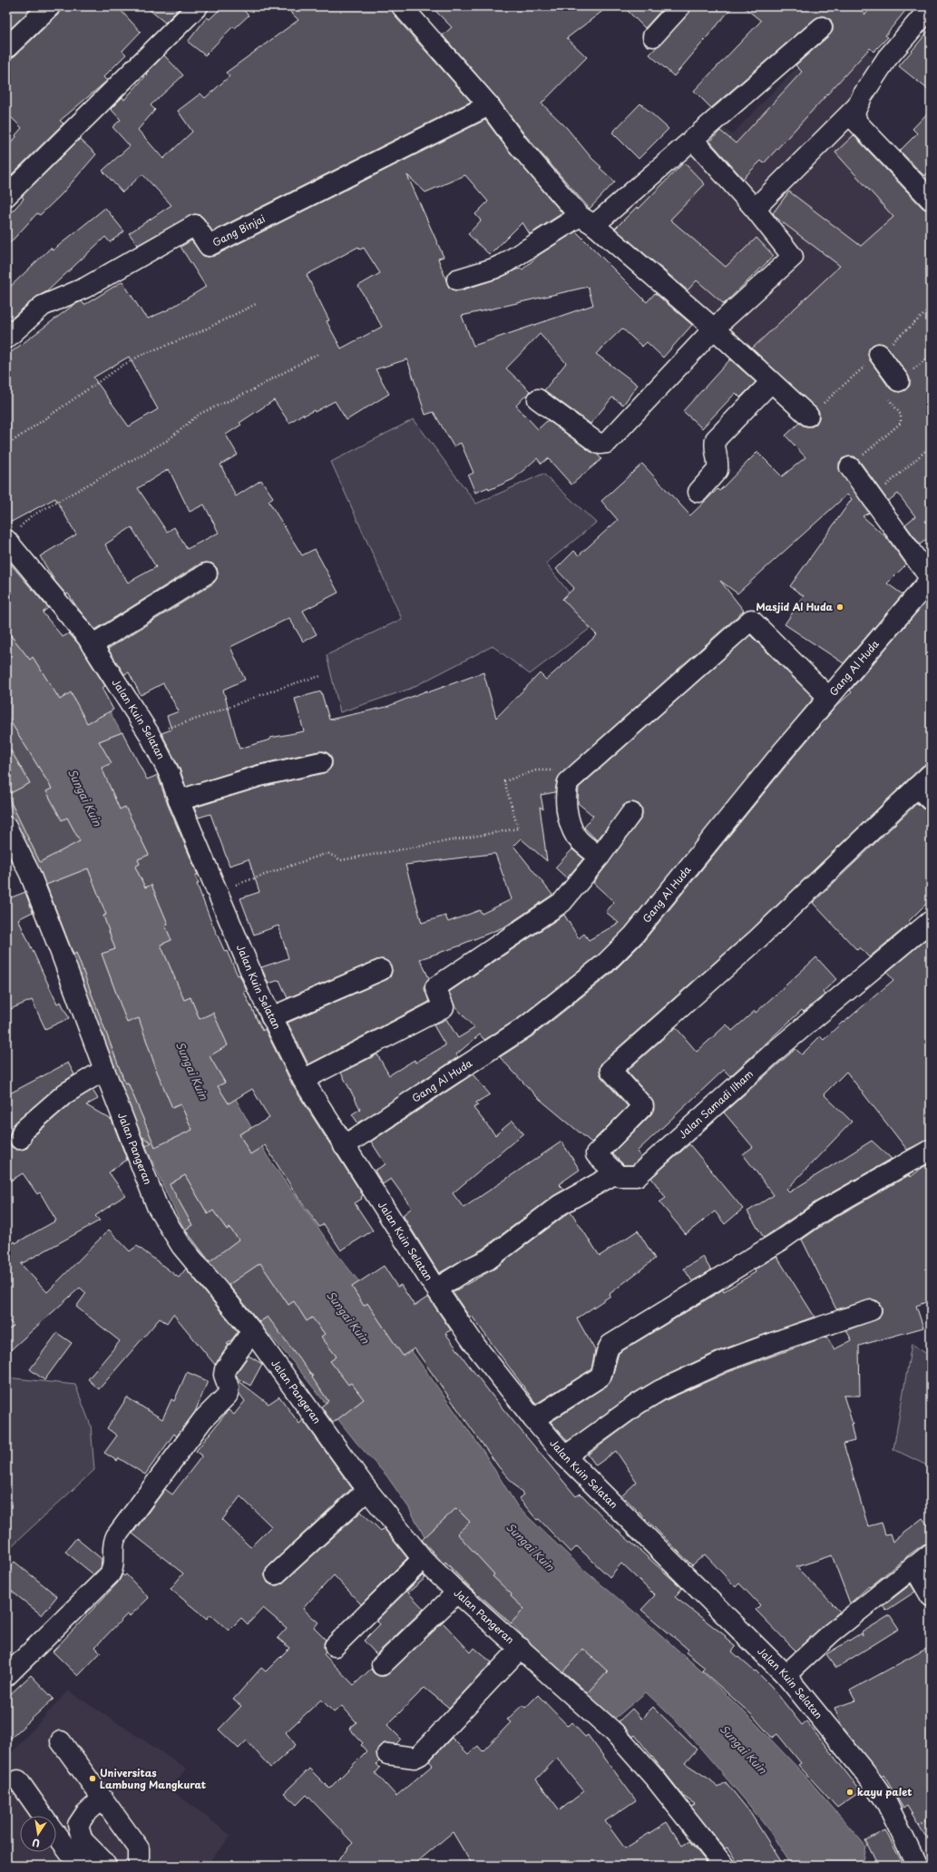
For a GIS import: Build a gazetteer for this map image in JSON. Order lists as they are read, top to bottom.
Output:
{
  "streets": {
    "street": [
      "Gang Binjai",
      "Gang Al Huda",
      "Jalan Kuin Selatan",
      "Jalan Samadi Ilham",
      "Jalan Pangeran"
    ]
  },
  "crossings": [
    ["Gang Al Huda", "Jalan Kuin Selatan"]
  ],
  "water": ["Sungai Kuin"],
  "places": ["Masjid Al Huda", "Universitas Lambung Mangkurat", "kayu palet"],
  "north": "bottom"
}
